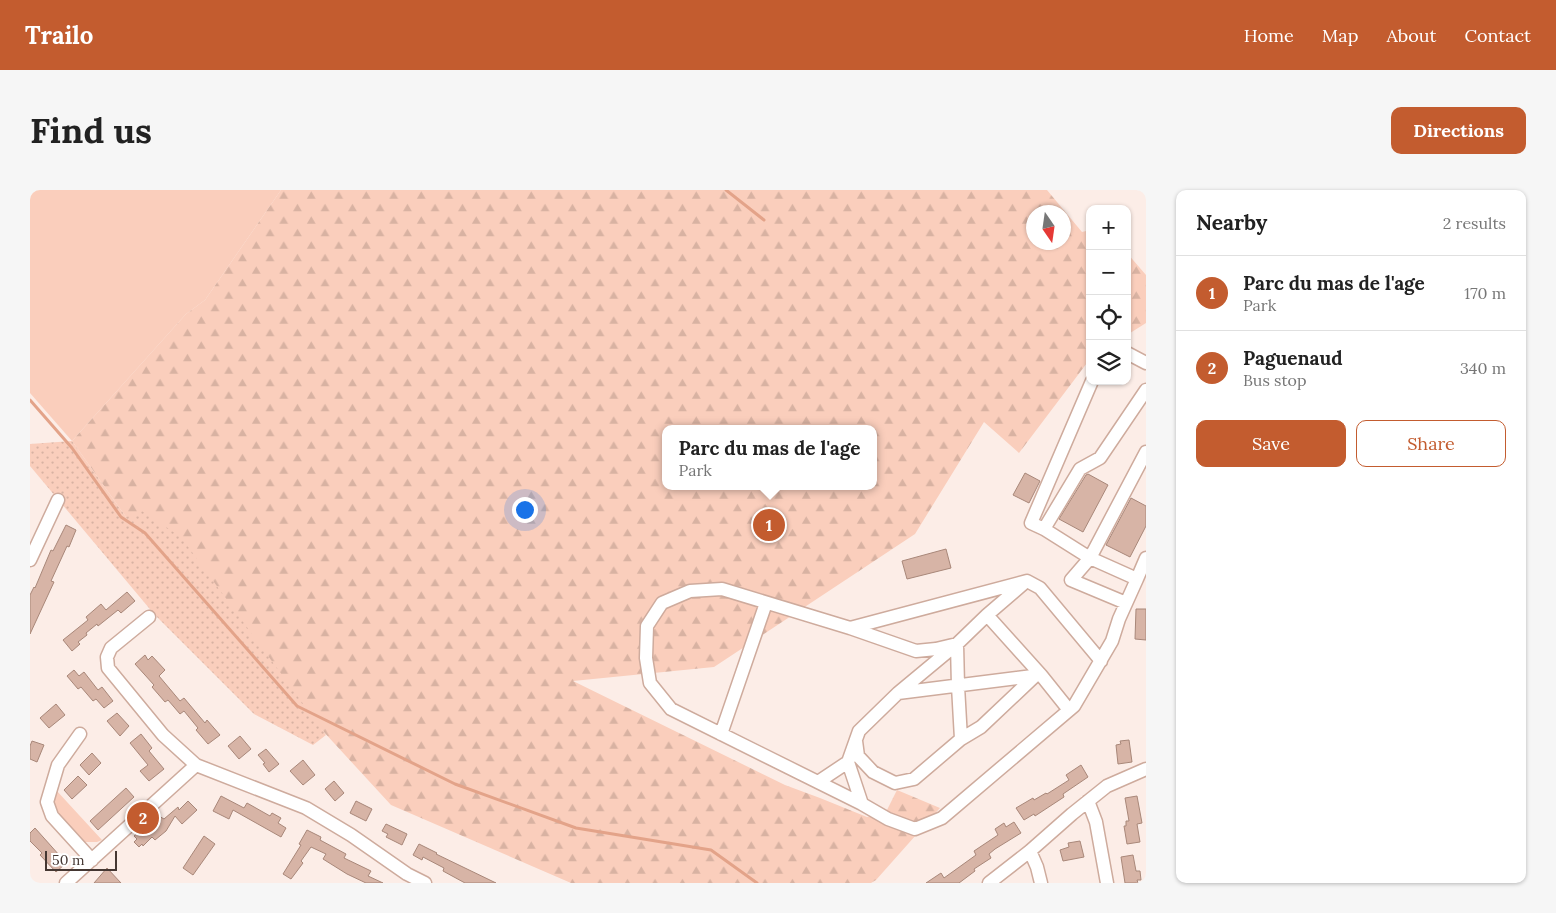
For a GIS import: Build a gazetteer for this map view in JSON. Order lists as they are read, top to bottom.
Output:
{
  "scale_bar": "50 m",
  "north": "bottom",
  "page": {
    "header": "Trailo",
    "nav": [
      "Home",
      "Map",
      "About",
      "Contact"
    ],
    "buttons": [
      "Directions",
      ["Save", "Share"]
    ],
    "title": "Find us",
    "heading": ["Nearby", "2 results"],
    "map_buttons": ["+", "−"],
    "list": [
      {
        "mark": "1",
        "name": "Parc du mas de l'age",
        "note": "Park",
        "value": "170 m"
      },
      {
        "mark": "2",
        "name": "Paguenaud",
        "note": "Bus stop",
        "value": "340 m"
      }
    ],
    "popup": ["Parc du mas de l'age", "Park"],
    "pins": ["1", "2"],
    "scale": "50 m"
  }
}
